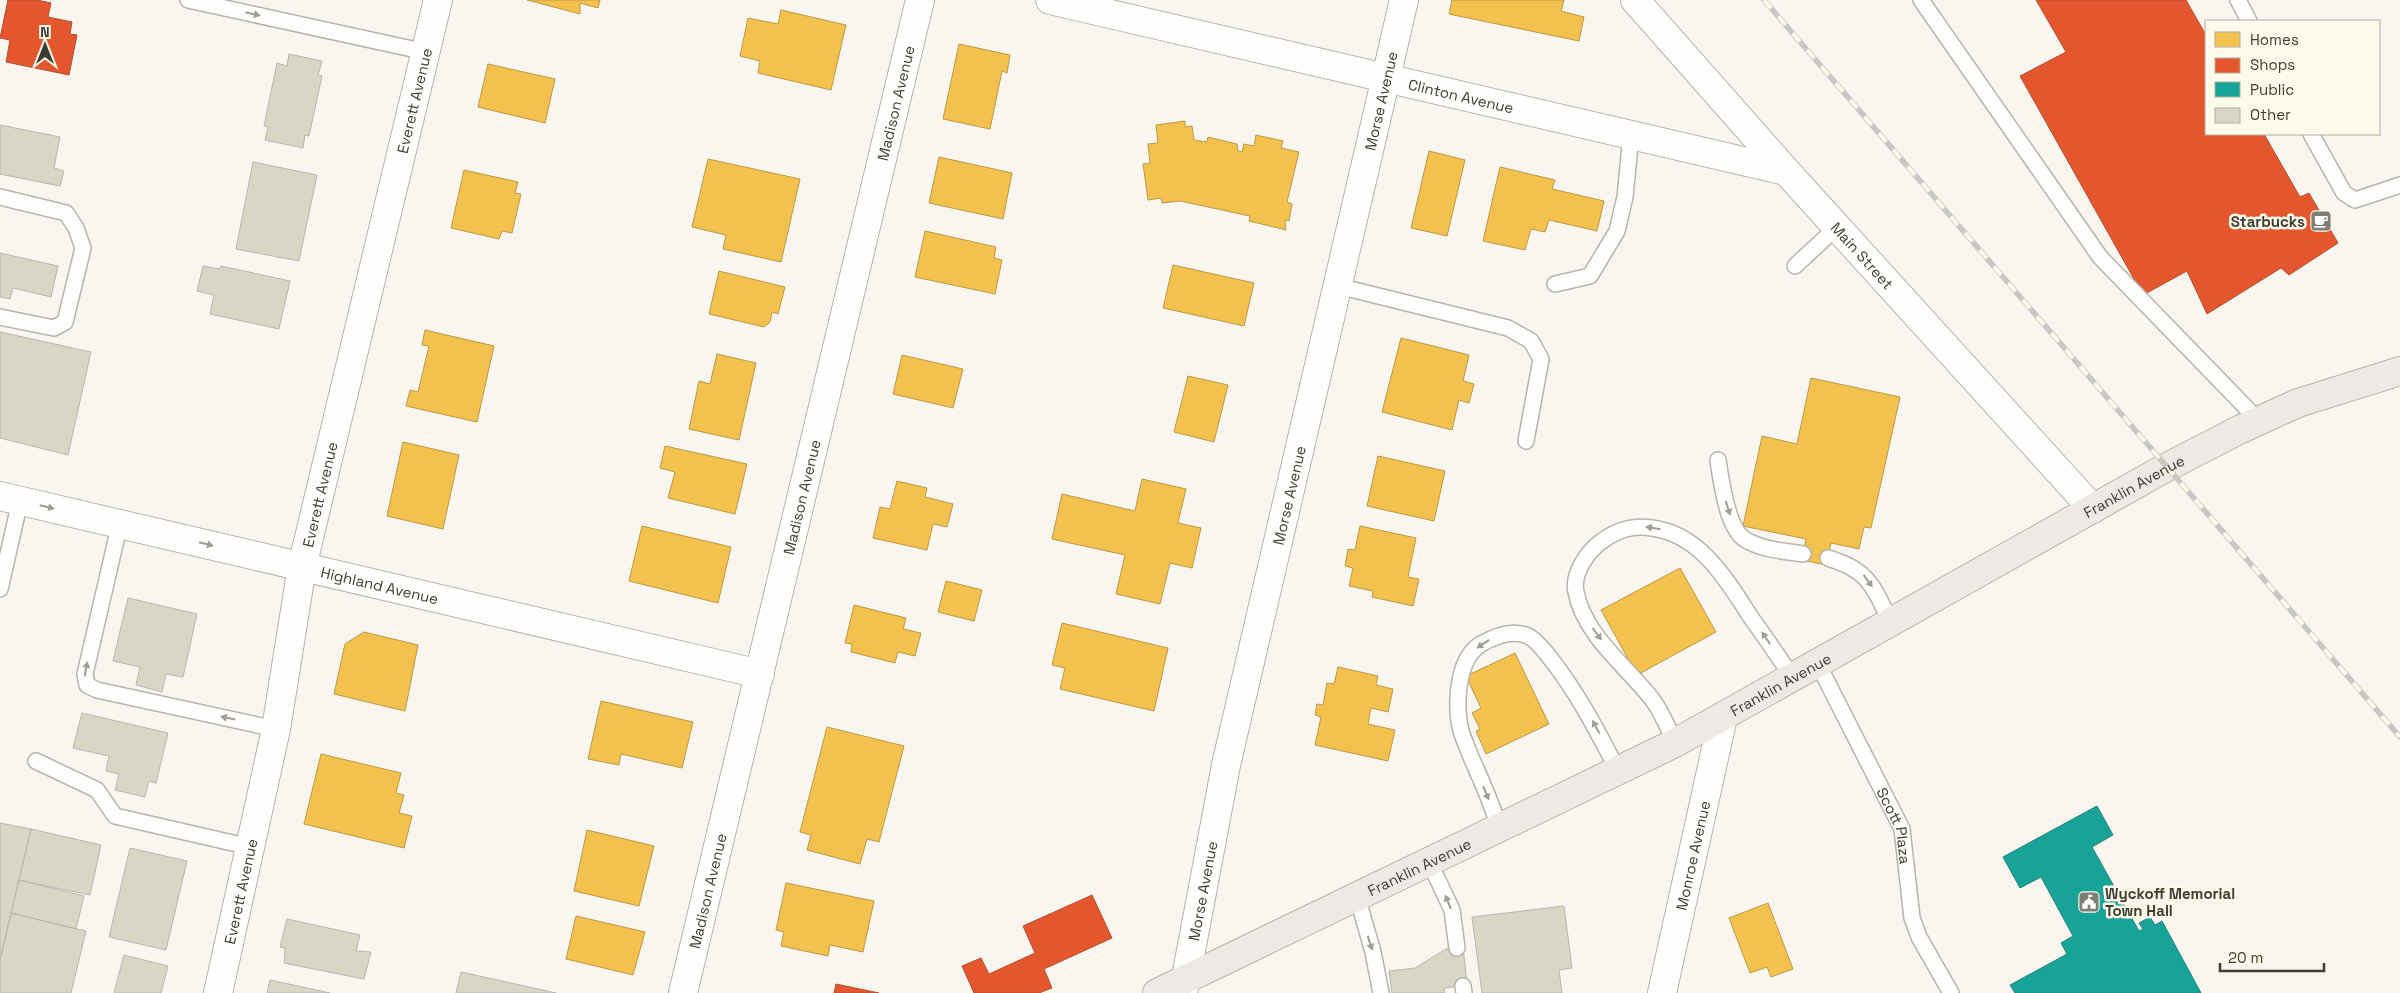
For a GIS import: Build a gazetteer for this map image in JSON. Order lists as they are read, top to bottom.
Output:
{
  "streets": {
    "main road": ["Franklin Avenue"],
    "street": [
      "Clinton Avenue",
      "Everett Avenue",
      "Morse Avenue",
      "Madison Avenue",
      "Main Street",
      "Highland Avenue",
      "Monroe Avenue"
    ],
    "lane": ["Scott Plaza"]
  },
  "crossings": [
    ["Clinton Avenue", "Morse Avenue"],
    ["Clinton Avenue", "Main Street"],
    ["Everett Avenue", "Highland Avenue"],
    ["Morse Avenue", "Franklin Avenue"],
    ["Madison Avenue", "Highland Avenue"],
    ["Main Street", "Franklin Avenue"],
    ["Franklin Avenue", "Scott Plaza"],
    ["Franklin Avenue", "Monroe Avenue"]
  ],
  "one_way": ["Highland Avenue"],
  "places": {
    "cafe": ["Starbucks"],
    "public building": ["Wyckoff Memorial Town Hall"]
  },
  "legend": [
    "Homes",
    "Shops",
    "Public",
    "Other"
  ],
  "scale_bar": "20 m",
  "north": "top"
}
